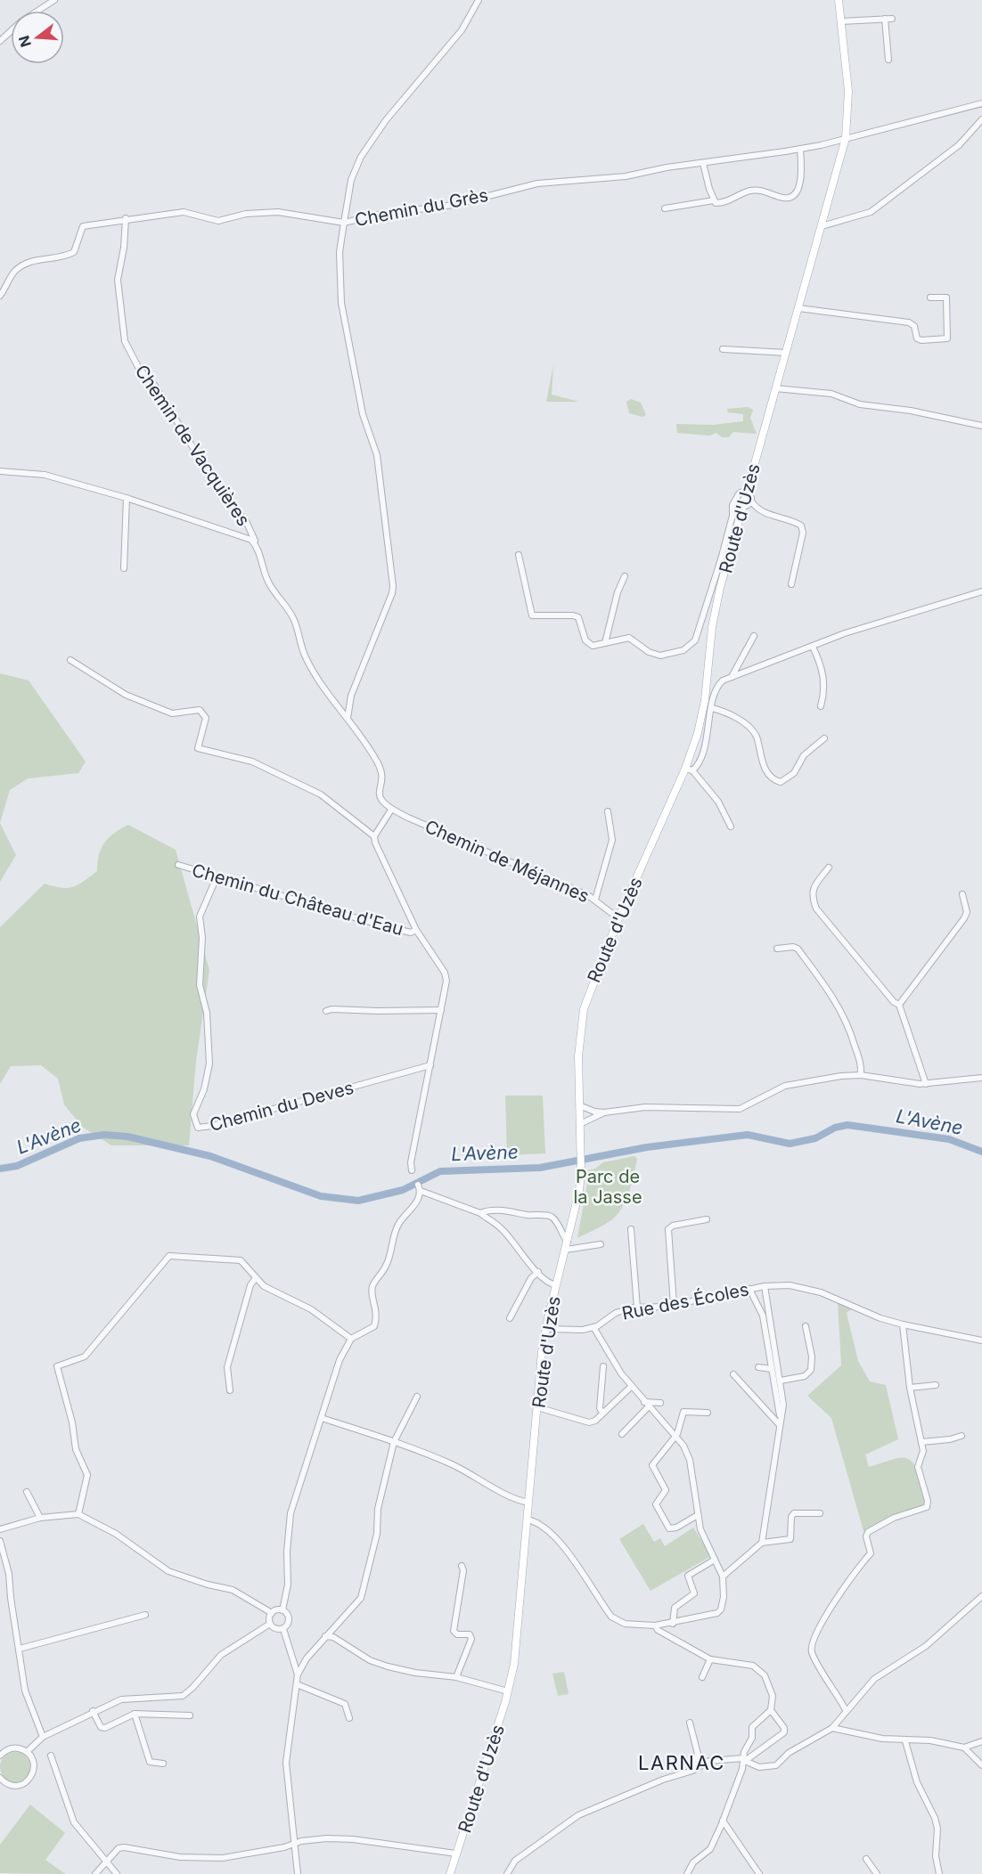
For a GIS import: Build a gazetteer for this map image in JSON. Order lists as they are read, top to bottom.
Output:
{
  "streets": {
    "main road": ["Route d'Uzès"],
    "street": [
      "Chemin du Grès",
      "Chemin de Vacquières",
      "Chemin de Méjannes",
      "Chemin du Château d'Eau",
      "Chemin du Deves",
      "Rue des Écoles"
    ]
  },
  "crossings": [
    ["Chemin du Grès", "Chemin de Vacquières"],
    ["Chemin du Grès", "Route d'Uzès"],
    ["Chemin de Vacquières", "Chemin de Méjannes"],
    ["Route d'Uzès", "Chemin de Méjannes"],
    ["Route d'Uzès", "Rue des Écoles"],
    ["Chemin du Château d'Eau", "Chemin du Deves"]
  ],
  "districts": ["LARNAC"],
  "water": ["L'Avène"],
  "parks": ["Parc de la Jasse"],
  "north": "left"
}
